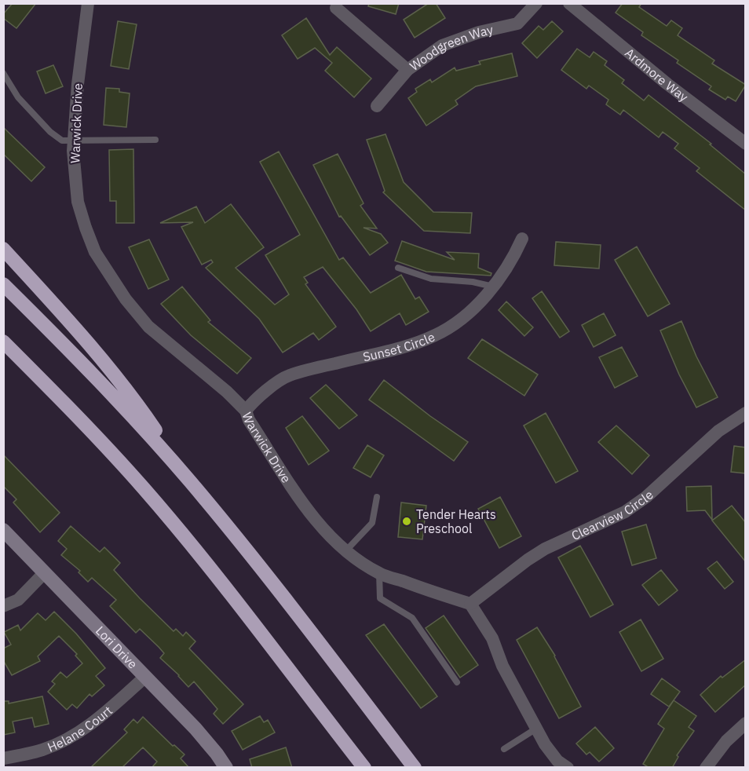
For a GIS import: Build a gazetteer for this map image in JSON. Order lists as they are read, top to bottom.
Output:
{
  "streets": {
    "street": [
      "Woodgreen Way",
      "Ardmore Way",
      "Warwick Drive",
      "Sunset Circle",
      "Clearview Circle",
      "Lori Drive",
      "Helane Court"
    ]
  },
  "crossings": [
    ["Warwick Drive", "Sunset Circle"],
    ["Warwick Drive", "Clearview Circle"],
    ["Lori Drive", "Helane Court"]
  ],
  "places": ["Tender Hearts Preschool"]
}
